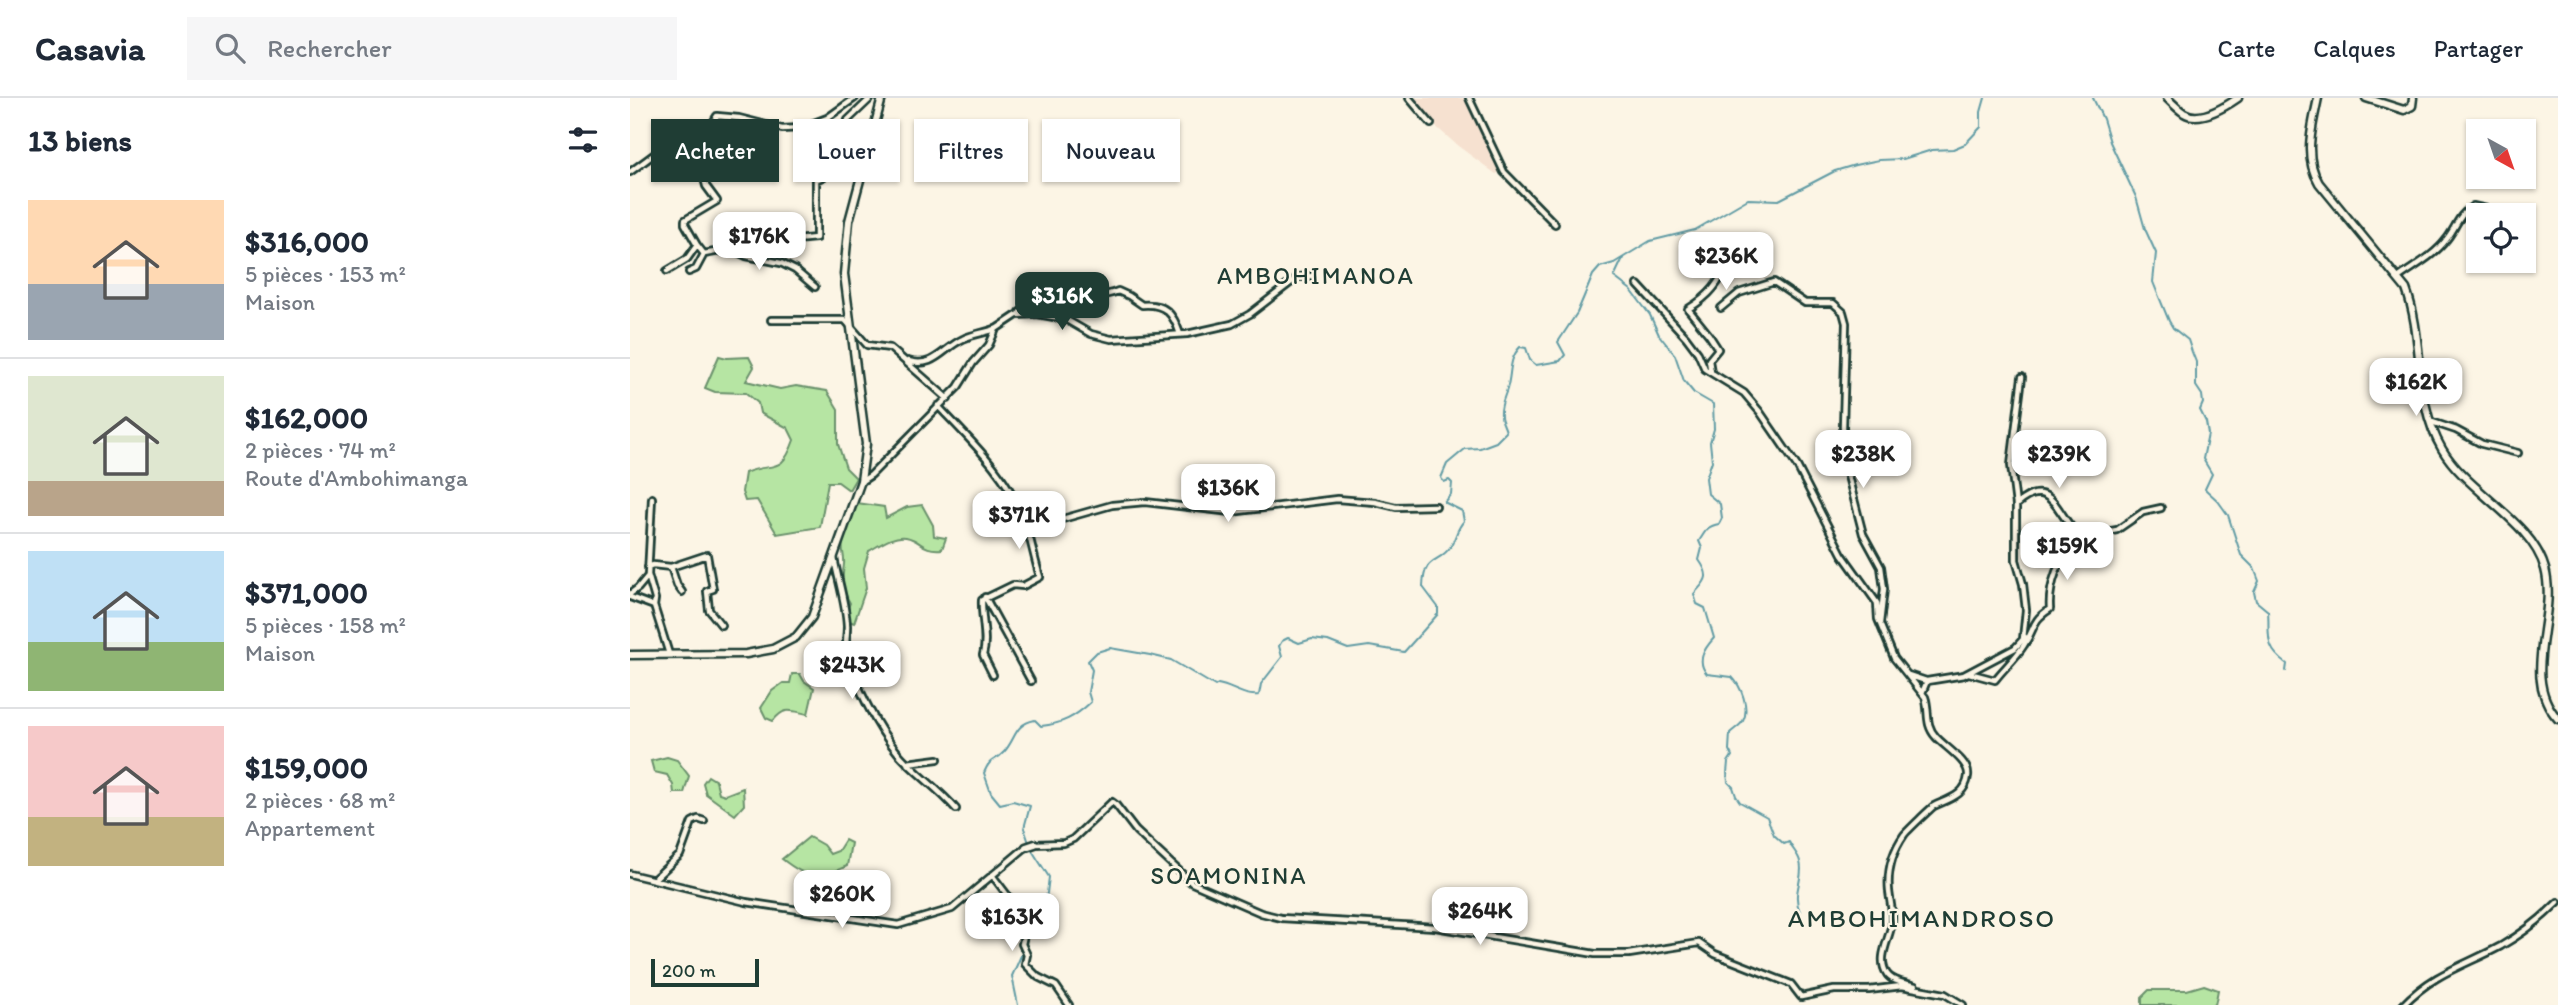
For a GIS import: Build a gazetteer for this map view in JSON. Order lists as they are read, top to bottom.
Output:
{
  "districts": ["AMBOHIMANOA", "SOAMONINA", "AMBOHIMANDROSO"],
  "scale_bar": "200 m",
  "north": "bottom right",
  "page": {
    "header": "Casavia",
    "search": "Rechercher",
    "nav": ["Carte", "Calques", "Partager"],
    "heading": "13 biens",
    "chip": [
      "Acheter",
      "Louer",
      "Filtres",
      "Nouveau"
    ],
    "list": [
      {
        "name": "$316,000",
        "note": "5 pièces · 153 m² · Maison"
      },
      {
        "name": "$162,000",
        "note": "2 pièces · 74 m² · Route d'Ambohimanga"
      },
      {
        "name": "$371,000",
        "note": "5 pièces · 158 m² · Maison"
      },
      {
        "name": "$159,000",
        "note": "2 pièces · 68 m² · Appartement"
      }
    ],
    "price": [
      "$176K",
      "$236K",
      "$316K",
      "$162K",
      "$238K",
      "$239K",
      "$136K",
      "$371K",
      "$159K",
      "$243K",
      "$260K",
      "$264K",
      "$163K"
    ],
    "scale": "200 m"
  }
}
